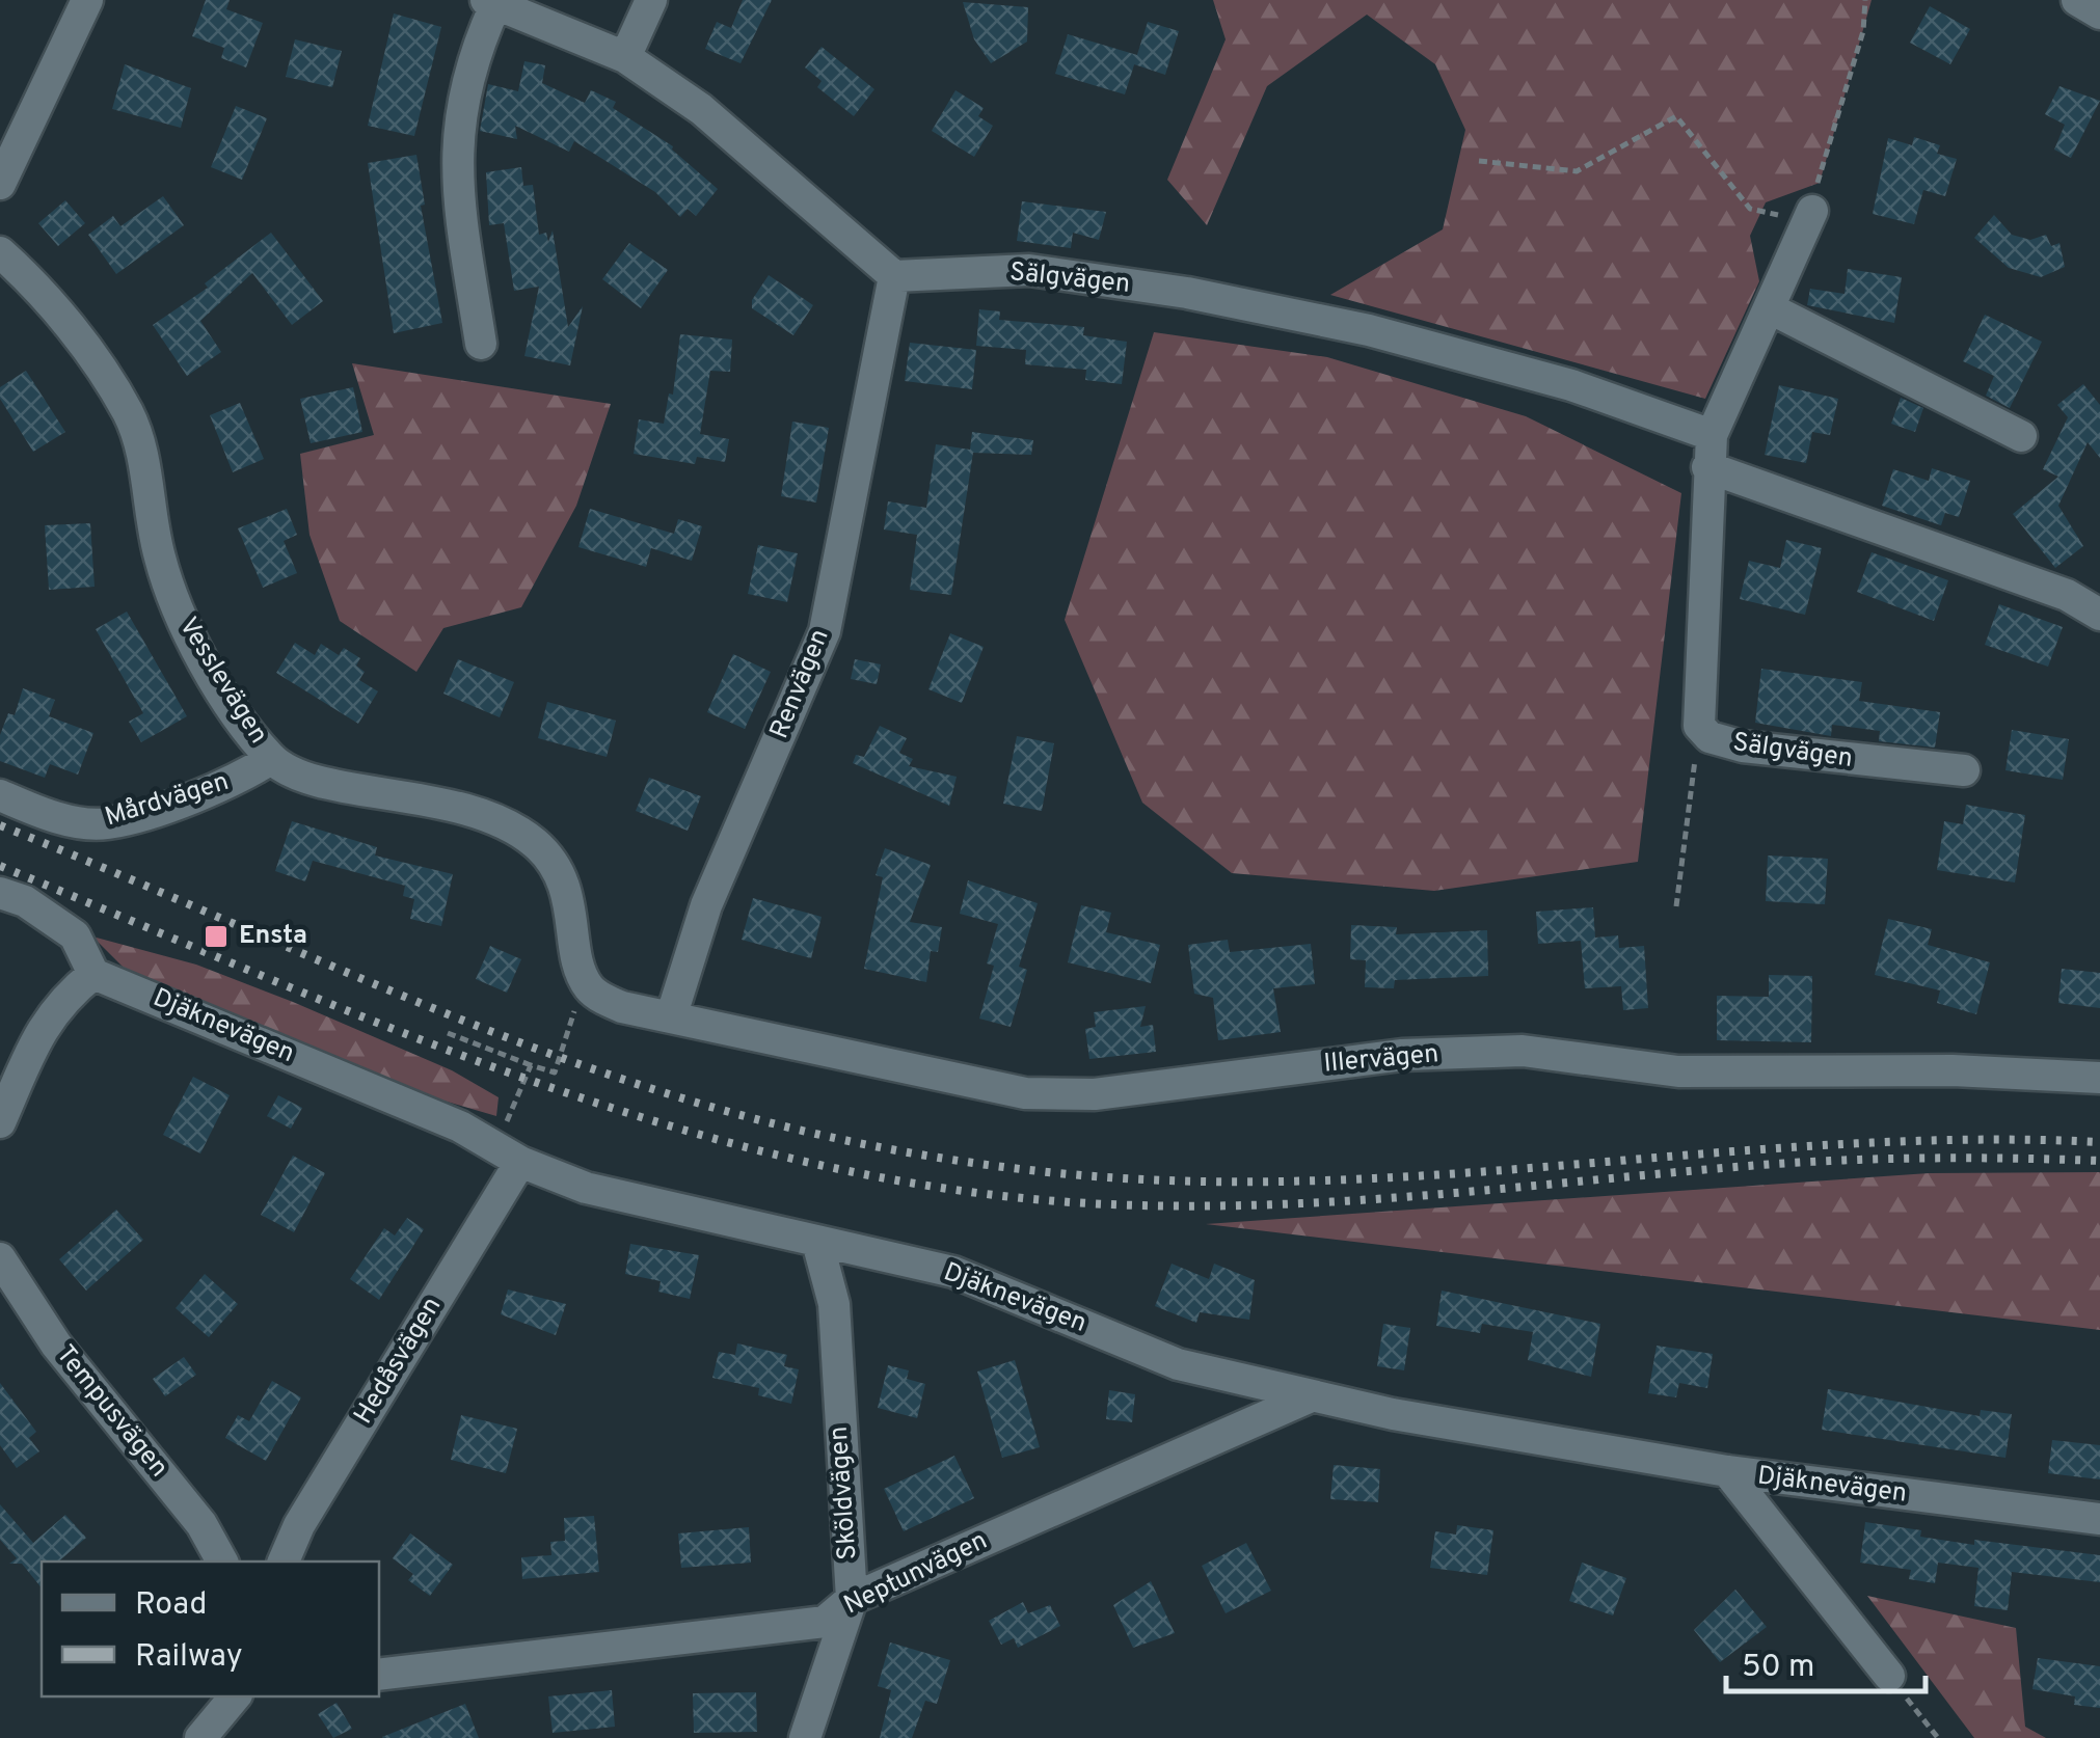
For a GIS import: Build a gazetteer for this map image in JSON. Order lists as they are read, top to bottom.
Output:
{
  "streets": {
    "street": [
      "Sälgvägen",
      "Vesslevägen",
      "Renvägen",
      "Mårdvägen",
      "Djäknevägen",
      "Illervägen",
      "Hedåsvägen",
      "Tempusvägen",
      "Sköldvägen",
      "Neptunvägen"
    ]
  },
  "crossings": [
    ["Sälgvägen", "Renvägen"],
    ["Vesslevägen", "Mårdvägen"],
    ["Renvägen", "Illervägen"],
    ["Djäknevägen", "Hedåsvägen"],
    ["Djäknevägen", "Sköldvägen"],
    ["Djäknevägen", "Neptunvägen"],
    ["Sköldvägen", "Neptunvägen"]
  ],
  "places": {
    "transit": ["Ensta"]
  },
  "legend": ["Road", "Railway"],
  "scale_bar": "50 m"
}
